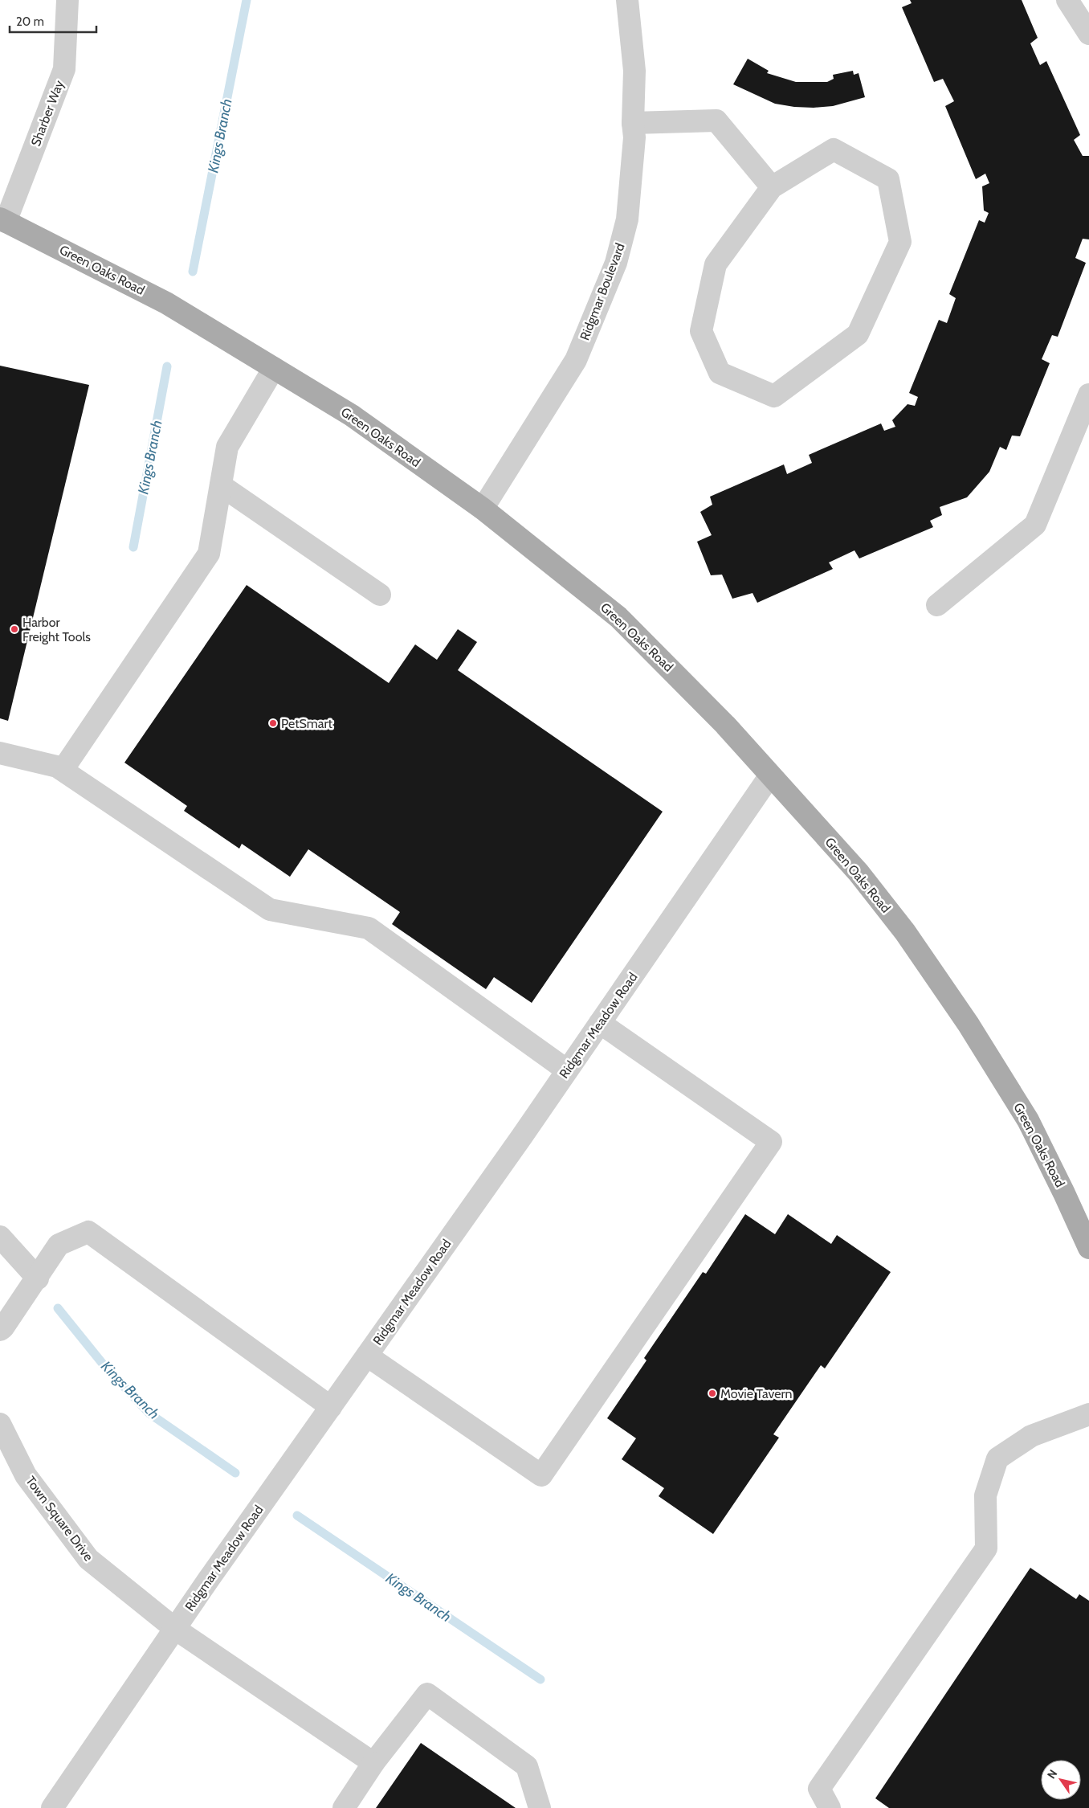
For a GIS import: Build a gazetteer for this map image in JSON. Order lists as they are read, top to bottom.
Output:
{
  "streets": {
    "main road": ["Green Oaks Road"],
    "street": [
      "Sharber Way",
      "Ridgmar Boulevard",
      "Ridgmar Meadow Road",
      "Town Square Drive"
    ]
  },
  "crossings": [
    ["Sharber Way", "Green Oaks Road"],
    ["Green Oaks Road", "Ridgmar Boulevard"],
    ["Green Oaks Road", "Ridgmar Meadow Road"],
    ["Ridgmar Meadow Road", "Town Square Drive"]
  ],
  "water": ["Kings Branch"],
  "places": ["Harbor Freight Tools", "PetSmart", "Movie Tavern"],
  "scale_bar": "20 m",
  "north": "top left"
}
